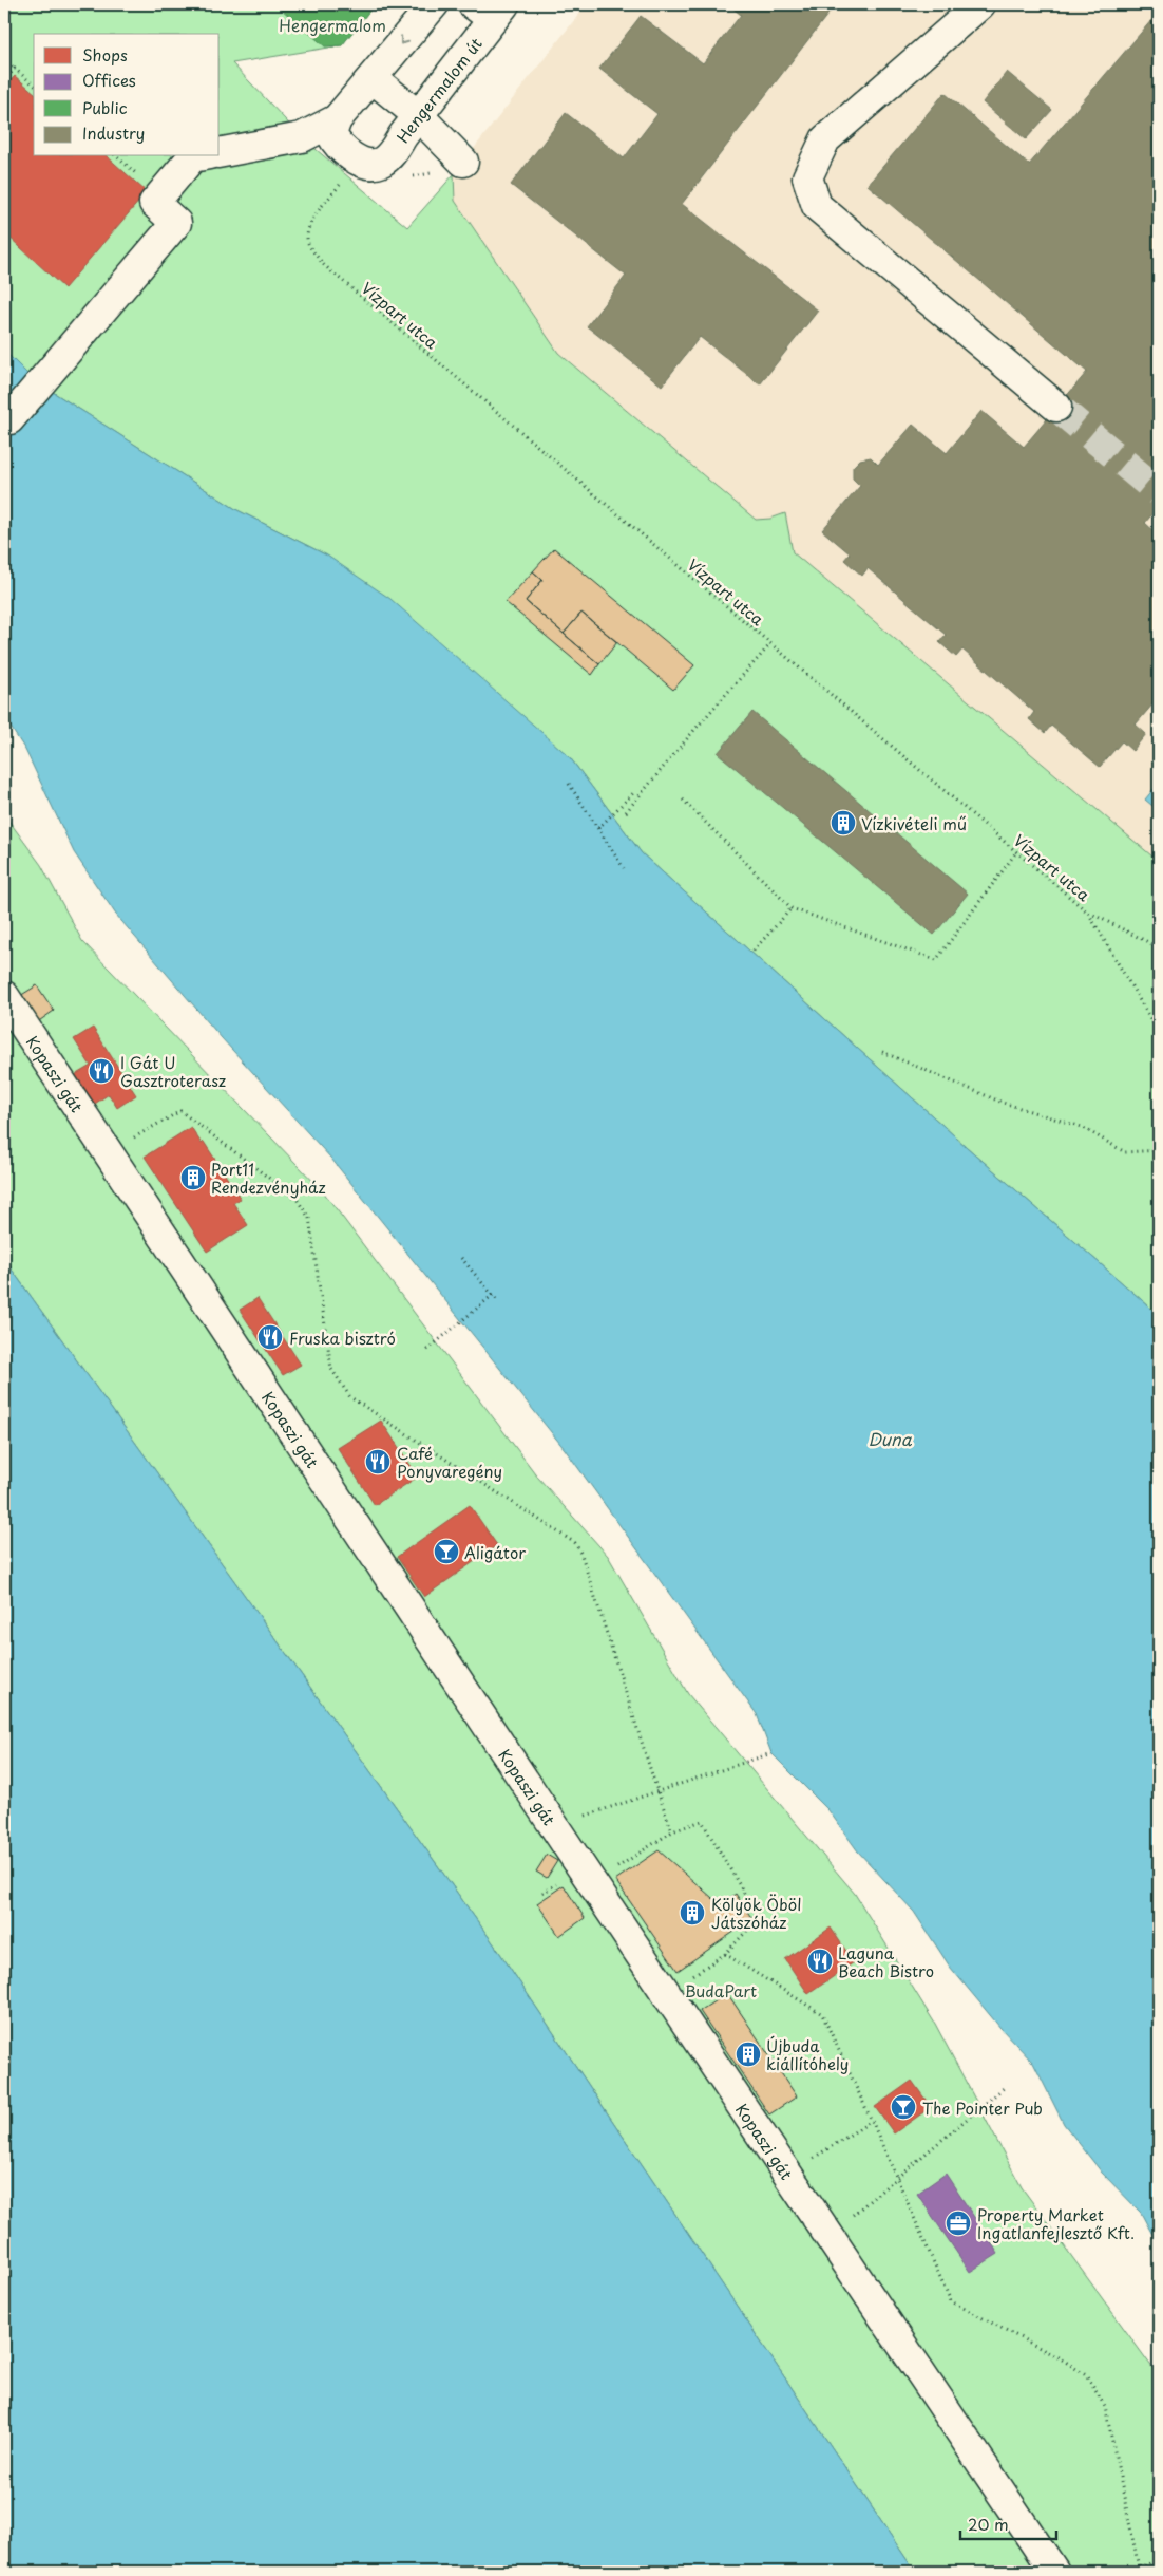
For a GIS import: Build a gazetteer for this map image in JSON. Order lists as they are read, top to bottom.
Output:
{
  "streets": {
    "street": ["Hengermalom út", "Kopaszi gát"],
    "path": ["Vízpart utca"]
  },
  "water": ["Duna"],
  "parks": ["Hengermalom", "BudaPart"],
  "places": {
    "building": [
      "Vízkivételi mű",
      "Port11 Rendezvényház",
      "Kölyök Öböl Játszóház",
      "Újbuda kiállítóhely"
    ],
    "restaurant": [
      "I Gát U Gasztroterasz",
      "Fruska bisztró",
      "Café Ponyvaregény",
      "Laguna Beach Bistro"
    ],
    "bar": ["Aligátor", "The Pointer Pub"],
    "office": ["Property Market Ingatlanfejlesztő Kft."]
  },
  "legend": [
    "Shops",
    "Offices",
    "Public",
    "Industry"
  ],
  "scale_bar": "20 m"
}
